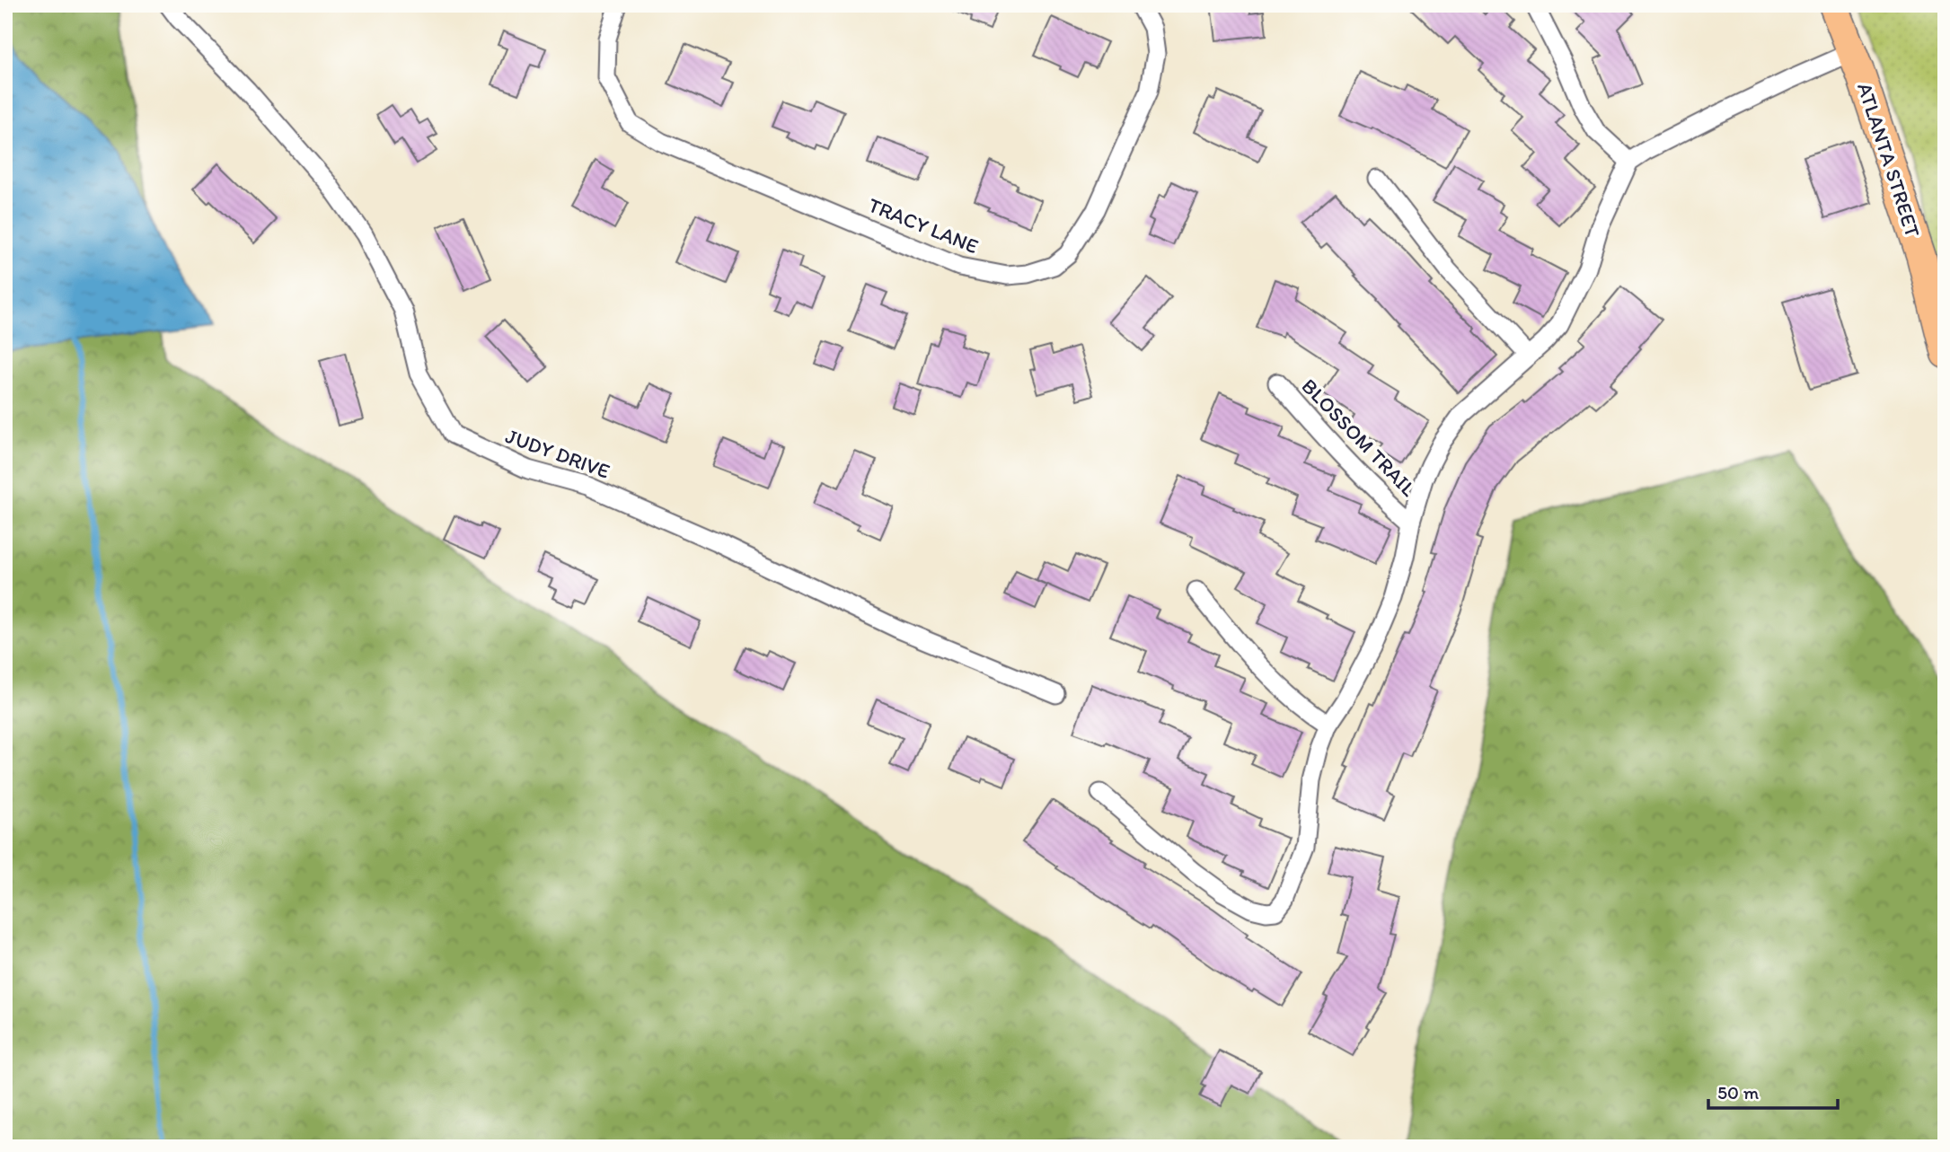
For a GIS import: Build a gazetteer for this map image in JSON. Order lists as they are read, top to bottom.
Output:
{
  "streets": {
    "main road": ["ATLANTA STREET"],
    "street": ["TRACY LANE", "BLOSSOM TRAIL", "JUDY DRIVE"]
  },
  "scale_bar": "50 m"
}
